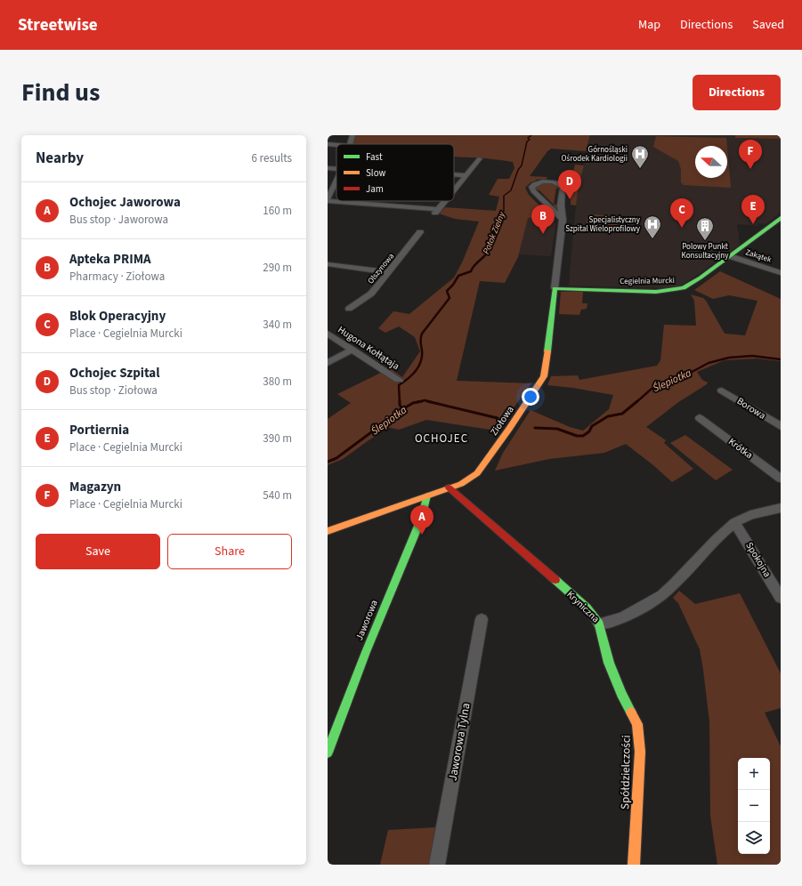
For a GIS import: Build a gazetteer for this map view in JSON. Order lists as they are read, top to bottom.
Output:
{
  "streets": {
    "street": [
      "Zakątek",
      "Olszynowa",
      "Cegielnia Murcki",
      "Hugona Kołłątaja",
      "Borowa",
      "Ziołowa",
      "Krótka",
      "Spokojna",
      "Kryniczna",
      "Jaworowa",
      "Jaworowa Tylna",
      "Spółdzielczości"
    ]
  },
  "crossings": [
    ["Zakątek", "Cegielnia Murcki"],
    ["Cegielnia Murcki", "Ziołowa"],
    ["Ziołowa", "Kryniczna"],
    ["Ziołowa", "Jaworowa"],
    ["Spokojna", "Kryniczna"],
    ["Kryniczna", "Spółdzielczości"]
  ],
  "districts": ["OCHOJEC"],
  "water": ["Potok Zielny", "Ślepiotka"],
  "places": {
    "hospital": ["Górnośląski Ośrodek Kardiologii", "Specjalistyczny Szpital Wieloprofilowy"],
    "building": ["Polowy Punkt Konsultacyjny"]
  },
  "legend": ["Fast", "Slow", "Jam"],
  "north": "left",
  "page": {
    "header": "Streetwise",
    "nav": ["Map", "Directions", "Saved"],
    "title": "Find us",
    "buttons": [
      "Directions",
      ["Save", "Share"]
    ],
    "heading": ["Nearby", "6 results"],
    "pins": [
      "F",
      "D",
      "E",
      "C",
      "B",
      "A"
    ],
    "list": [
      {
        "mark": "A",
        "name": "Ochojec Jaworowa",
        "note": "Bus stop · Jaworowa",
        "value": "160 m"
      },
      {
        "mark": "B",
        "name": "Apteka PRIMA",
        "note": "Pharmacy · Ziołowa",
        "value": "290 m"
      },
      {
        "mark": "C",
        "name": "Blok Operacyjny",
        "note": "Place · Cegielnia Murcki",
        "value": "340 m"
      },
      {
        "mark": "D",
        "name": "Ochojec Szpital",
        "note": "Bus stop · Ziołowa",
        "value": "380 m"
      },
      {
        "mark": "E",
        "name": "Portiernia",
        "note": "Place · Cegielnia Murcki",
        "value": "390 m"
      },
      {
        "mark": "F",
        "name": "Magazyn",
        "note": "Place · Cegielnia Murcki",
        "value": "540 m"
      }
    ],
    "map_buttons": ["+", "−"]
  }
}
